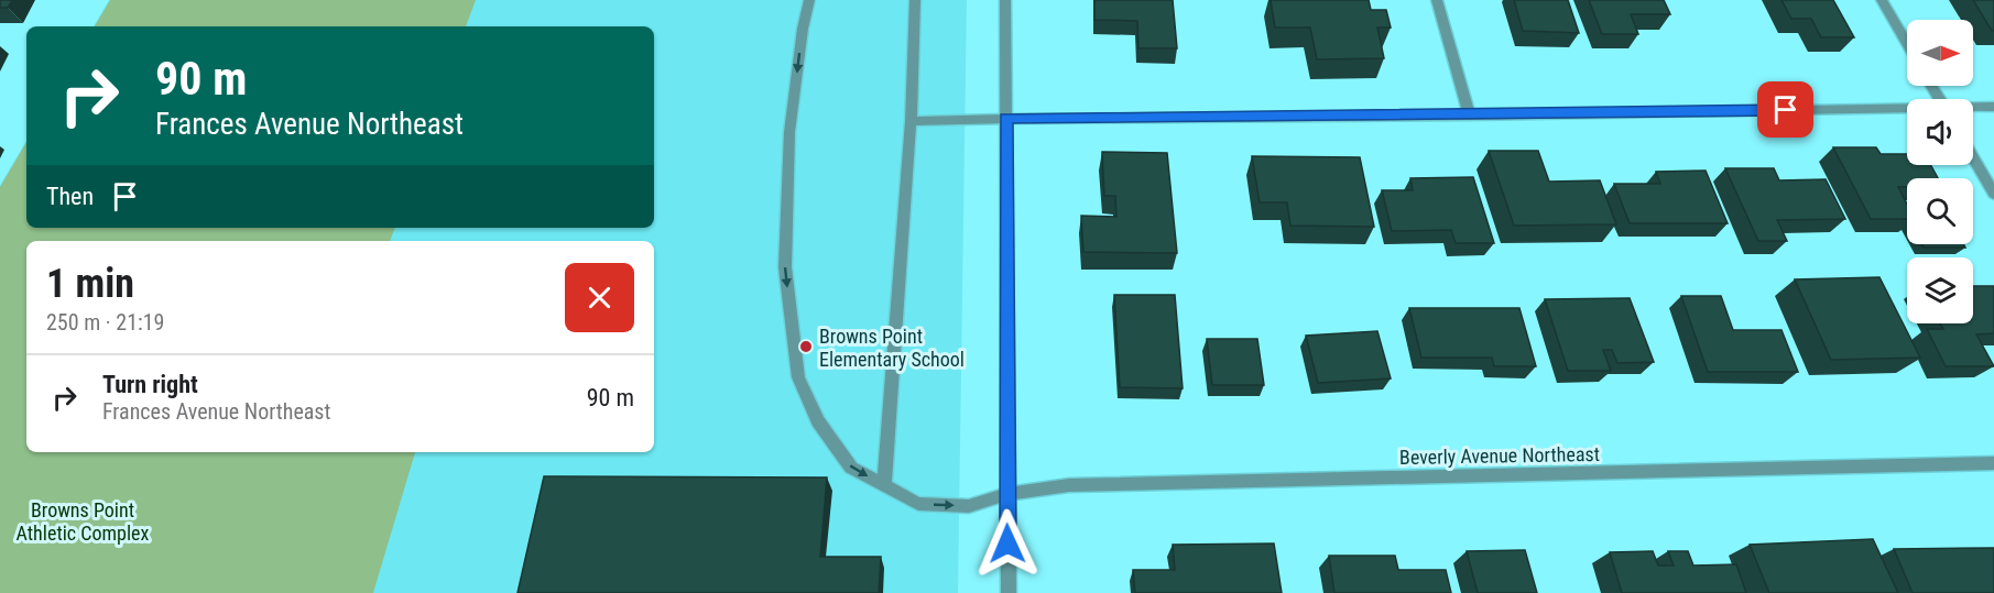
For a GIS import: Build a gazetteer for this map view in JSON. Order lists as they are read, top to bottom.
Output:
{
  "streets": {
    "street": ["Beverly Avenue Northeast"]
  },
  "parks": ["Browns Point Athletic Complex"],
  "places": ["Browns Point Elementary School"],
  "north": "right",
  "page": {
    "turn": ["90 m", "Frances Avenue Northeast"],
    "then": "Then",
    "heading": ["1 min", "250 m · 21:19"],
    "list": [
      {
        "name": "Turn right",
        "note": "Frances Avenue Northeast",
        "value": "90 m"
      }
    ]
  }
}
